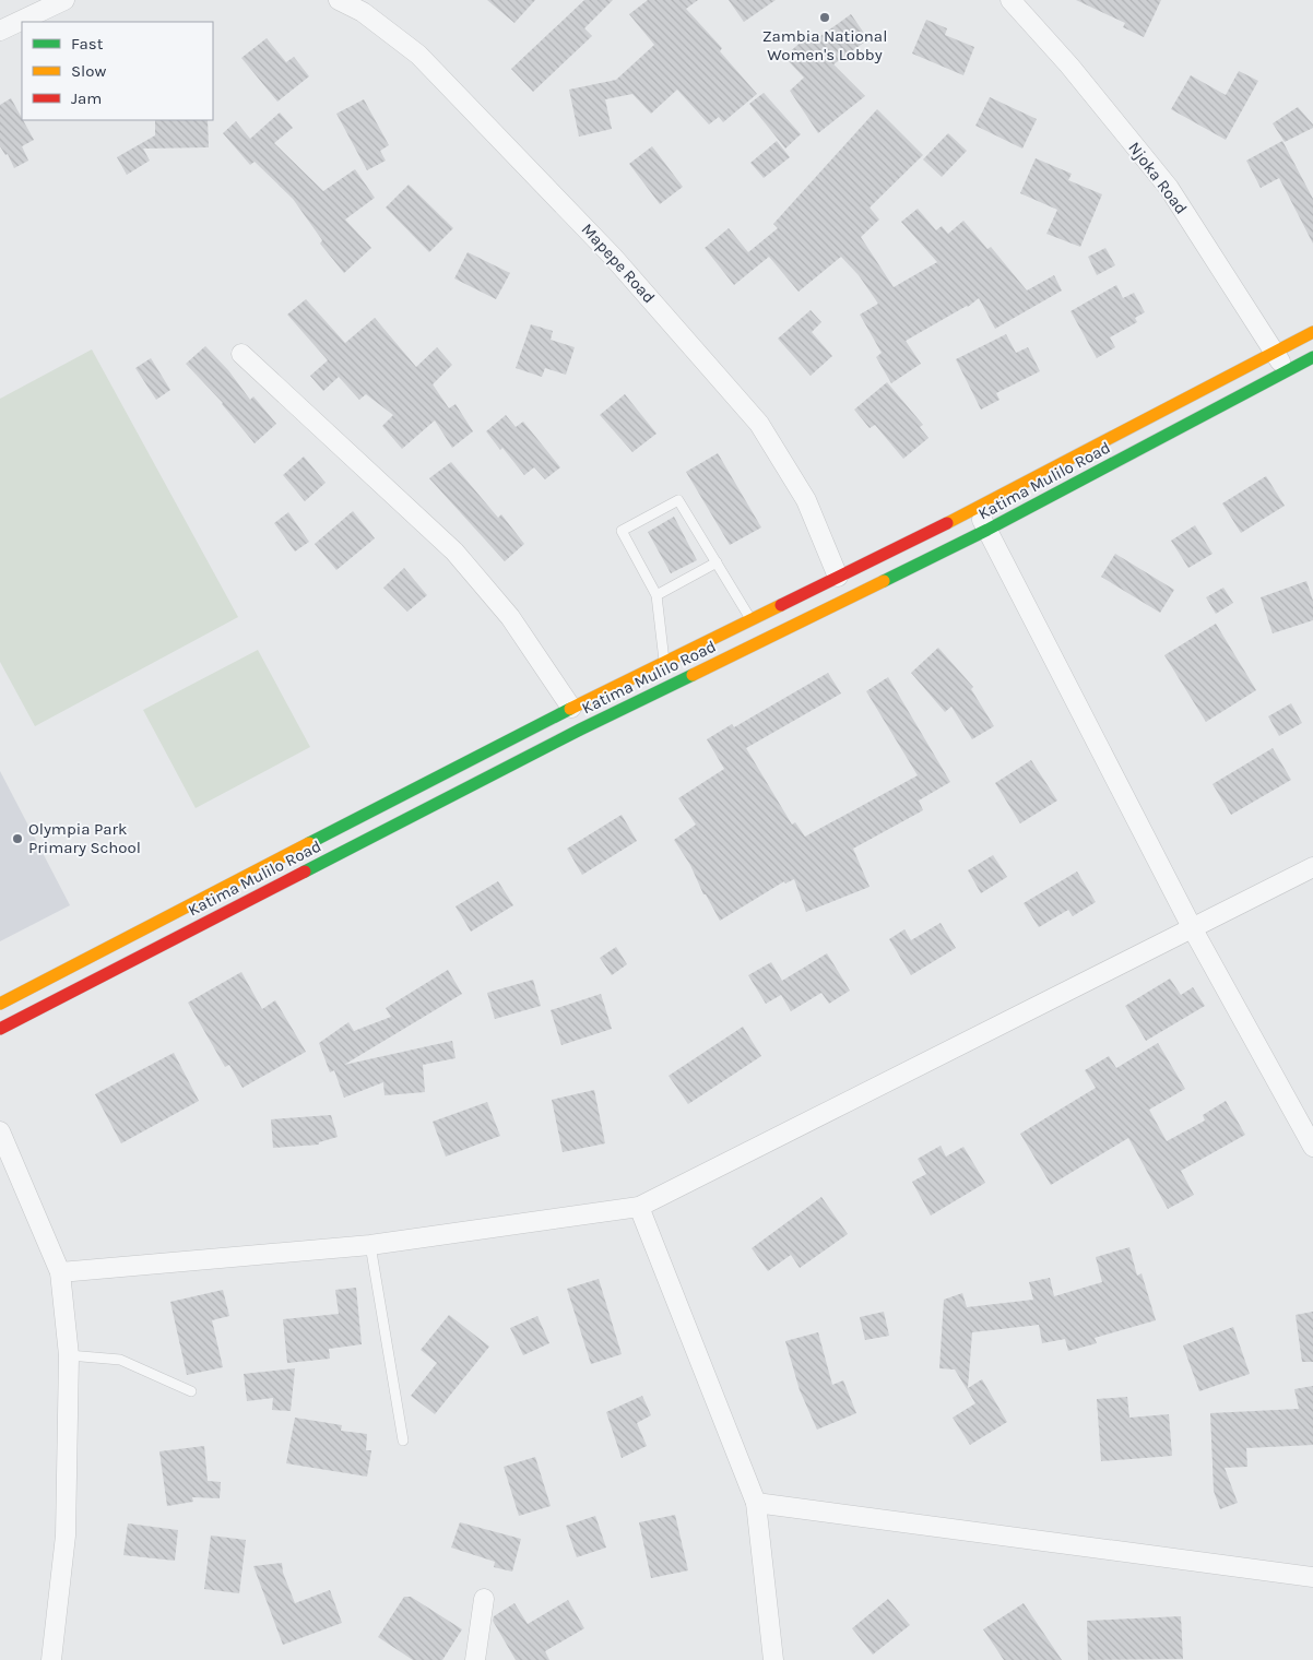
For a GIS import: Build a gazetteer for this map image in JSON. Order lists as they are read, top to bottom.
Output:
{
  "streets": {
    "main road": ["Katima Mulilo Road"],
    "street": ["Njoka Road", "Mapepe Road"]
  },
  "crossings": [
    ["Njoka Road", "Katima Mulilo Road"],
    ["Mapepe Road", "Katima Mulilo Road"]
  ],
  "places": ["Zambia National Women's Lobby", "Olympia Park Primary School"],
  "legend": ["Fast", "Slow", "Jam"]
}
